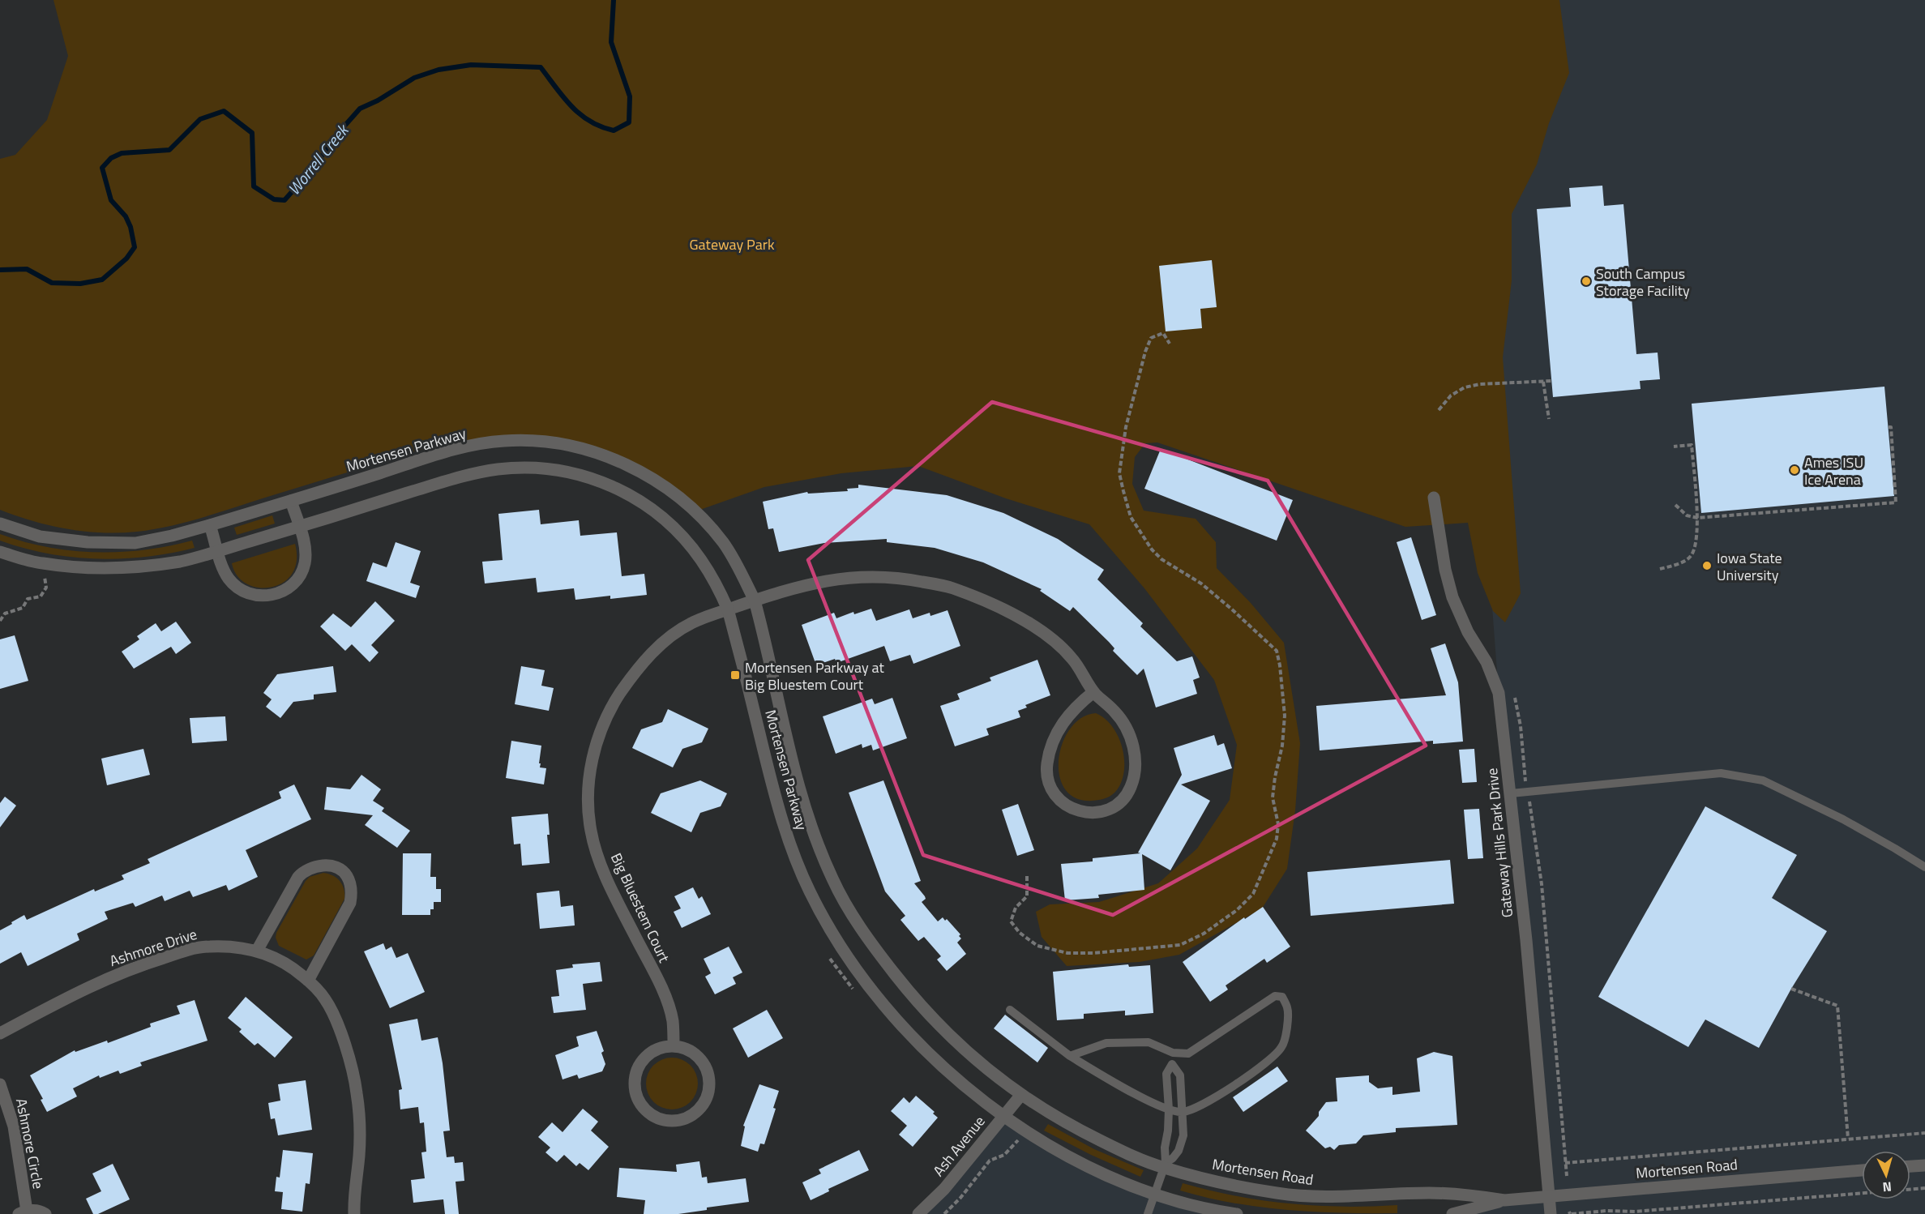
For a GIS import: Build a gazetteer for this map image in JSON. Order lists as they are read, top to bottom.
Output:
{
  "streets": {
    "street": [
      "Mortensen Parkway",
      "Gateway Hills Park Drive",
      "Big Bluestem Court",
      "Ashmore Drive",
      "Ashmore Circle",
      "Ash Avenue",
      "Mortensen Road"
    ]
  },
  "crossings": [
    ["Mortensen Parkway", "Big Bluestem Court"],
    ["Mortensen Parkway", "Ash Avenue"],
    ["Mortensen Parkway", "Mortensen Road"],
    ["Gateway Hills Park Drive", "Mortensen Road"]
  ],
  "water": ["Worrell Creek"],
  "parks": ["Gateway Park"],
  "places": {
    "other": ["South Campus Storage Facility", "Ames ISU Ice Arena", "Iowa State University"],
    "transit": ["Mortensen Parkway at Big Bluestem Court"]
  },
  "north": "bottom"
}
